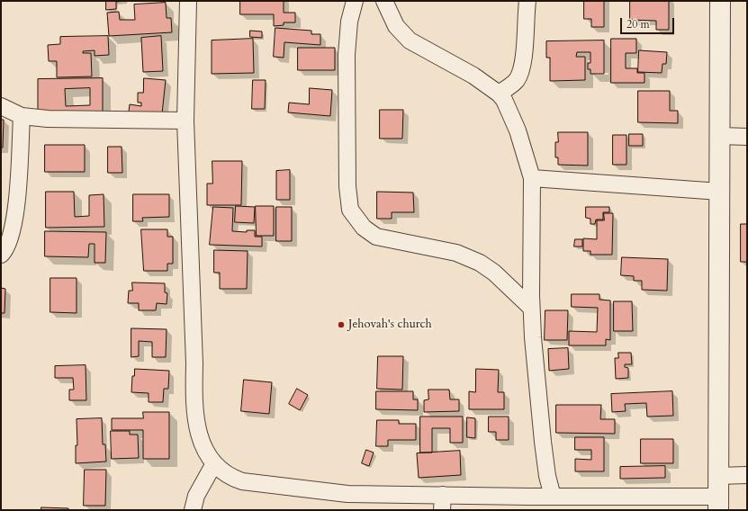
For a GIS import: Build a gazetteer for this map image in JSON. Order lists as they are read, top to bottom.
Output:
{
  "places": ["Jehovah's church"],
  "scale_bar": "20 m"
}
